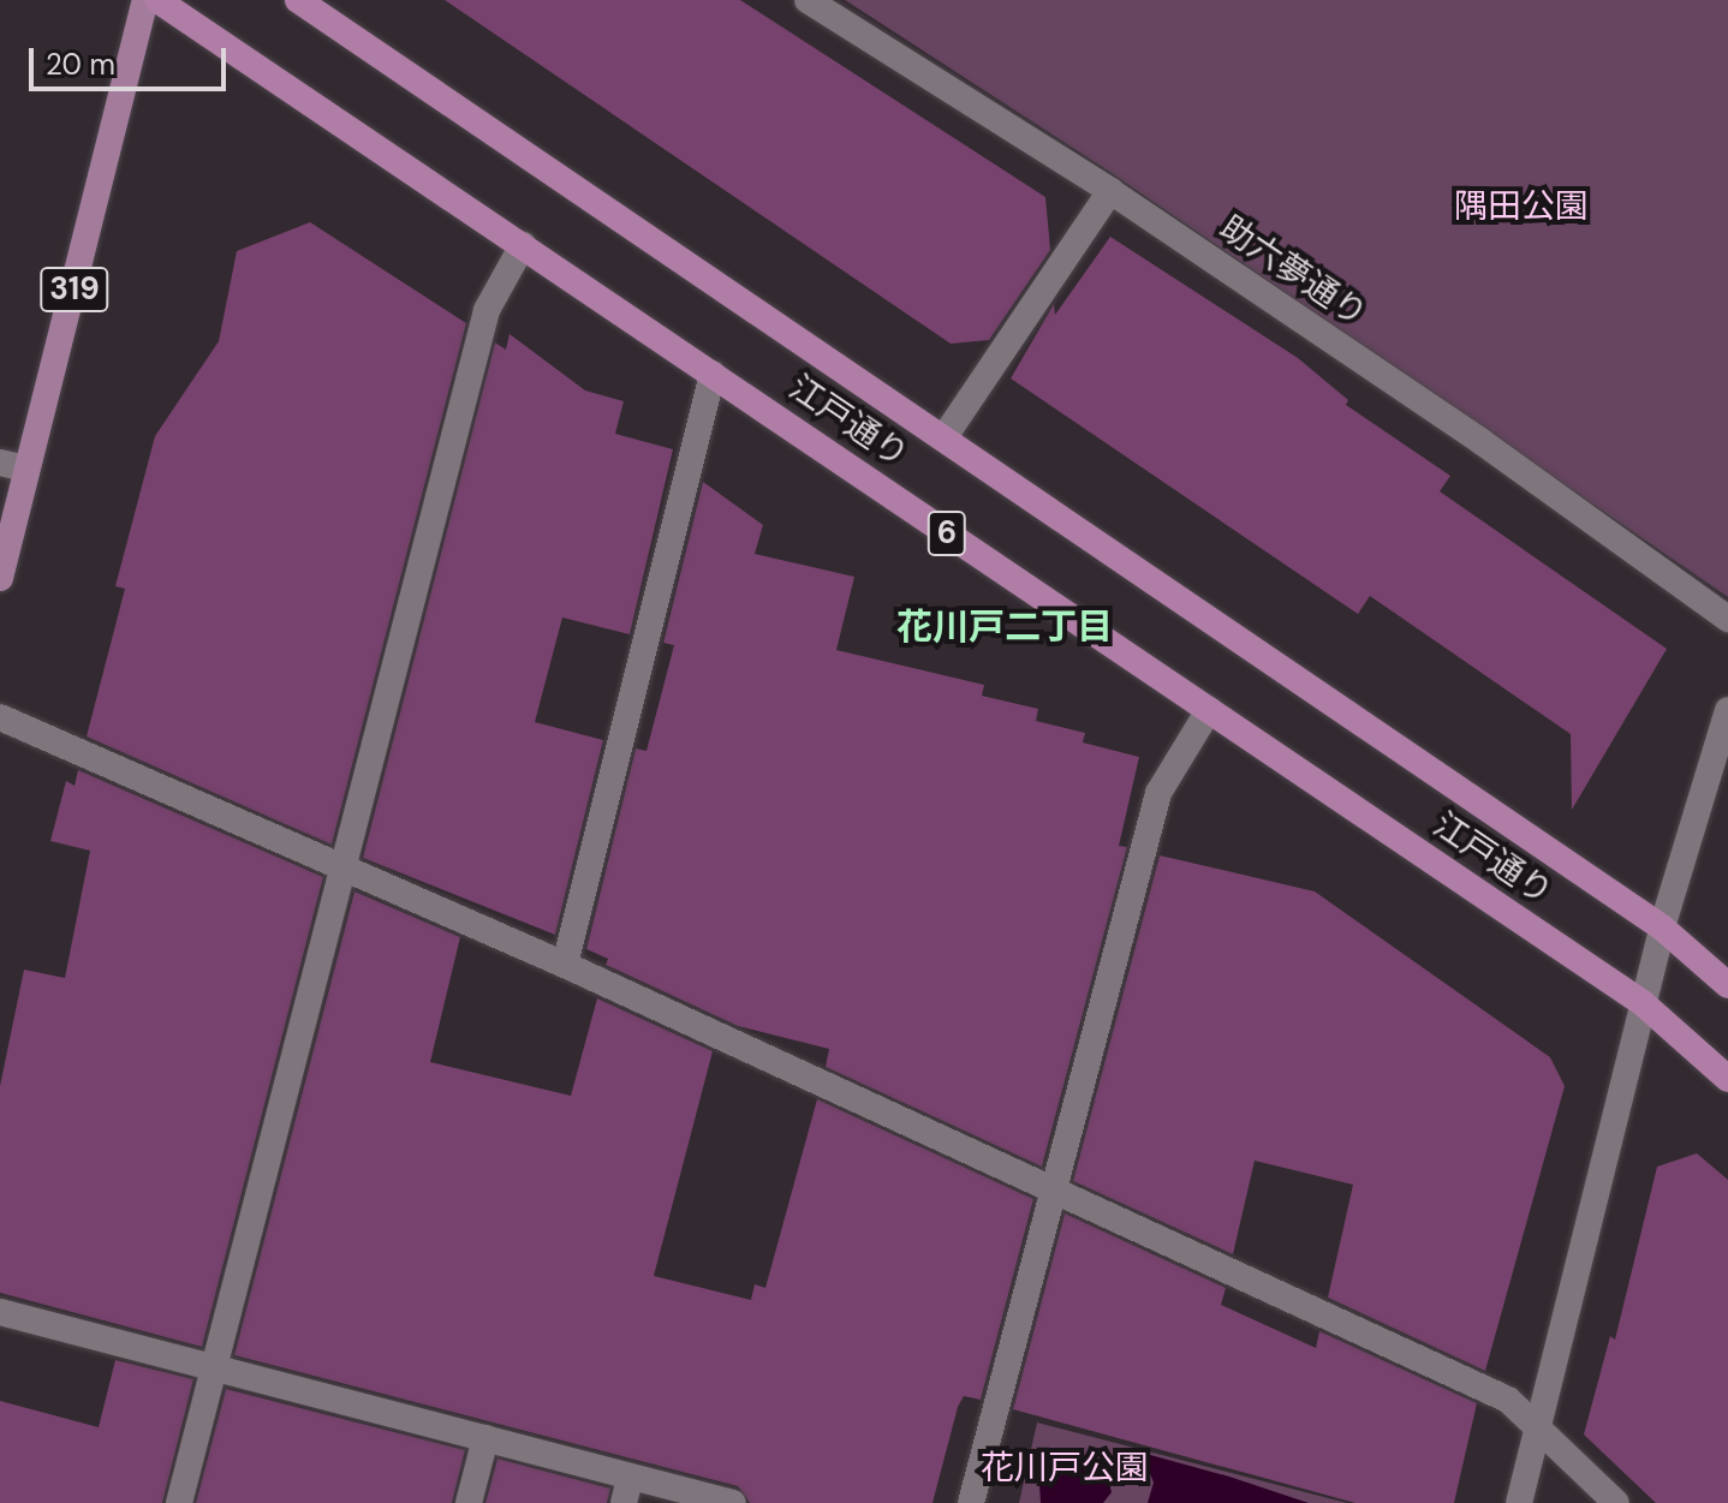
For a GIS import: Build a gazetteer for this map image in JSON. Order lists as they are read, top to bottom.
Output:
{
  "streets": {
    "highway": ["江戸通り", "6"],
    "main road": ["319"],
    "street": ["助六夢通り"]
  },
  "districts": ["花川戸二丁目"],
  "parks": ["隅田公園", "花川戸公園"],
  "scale_bar": "20 m"
}
